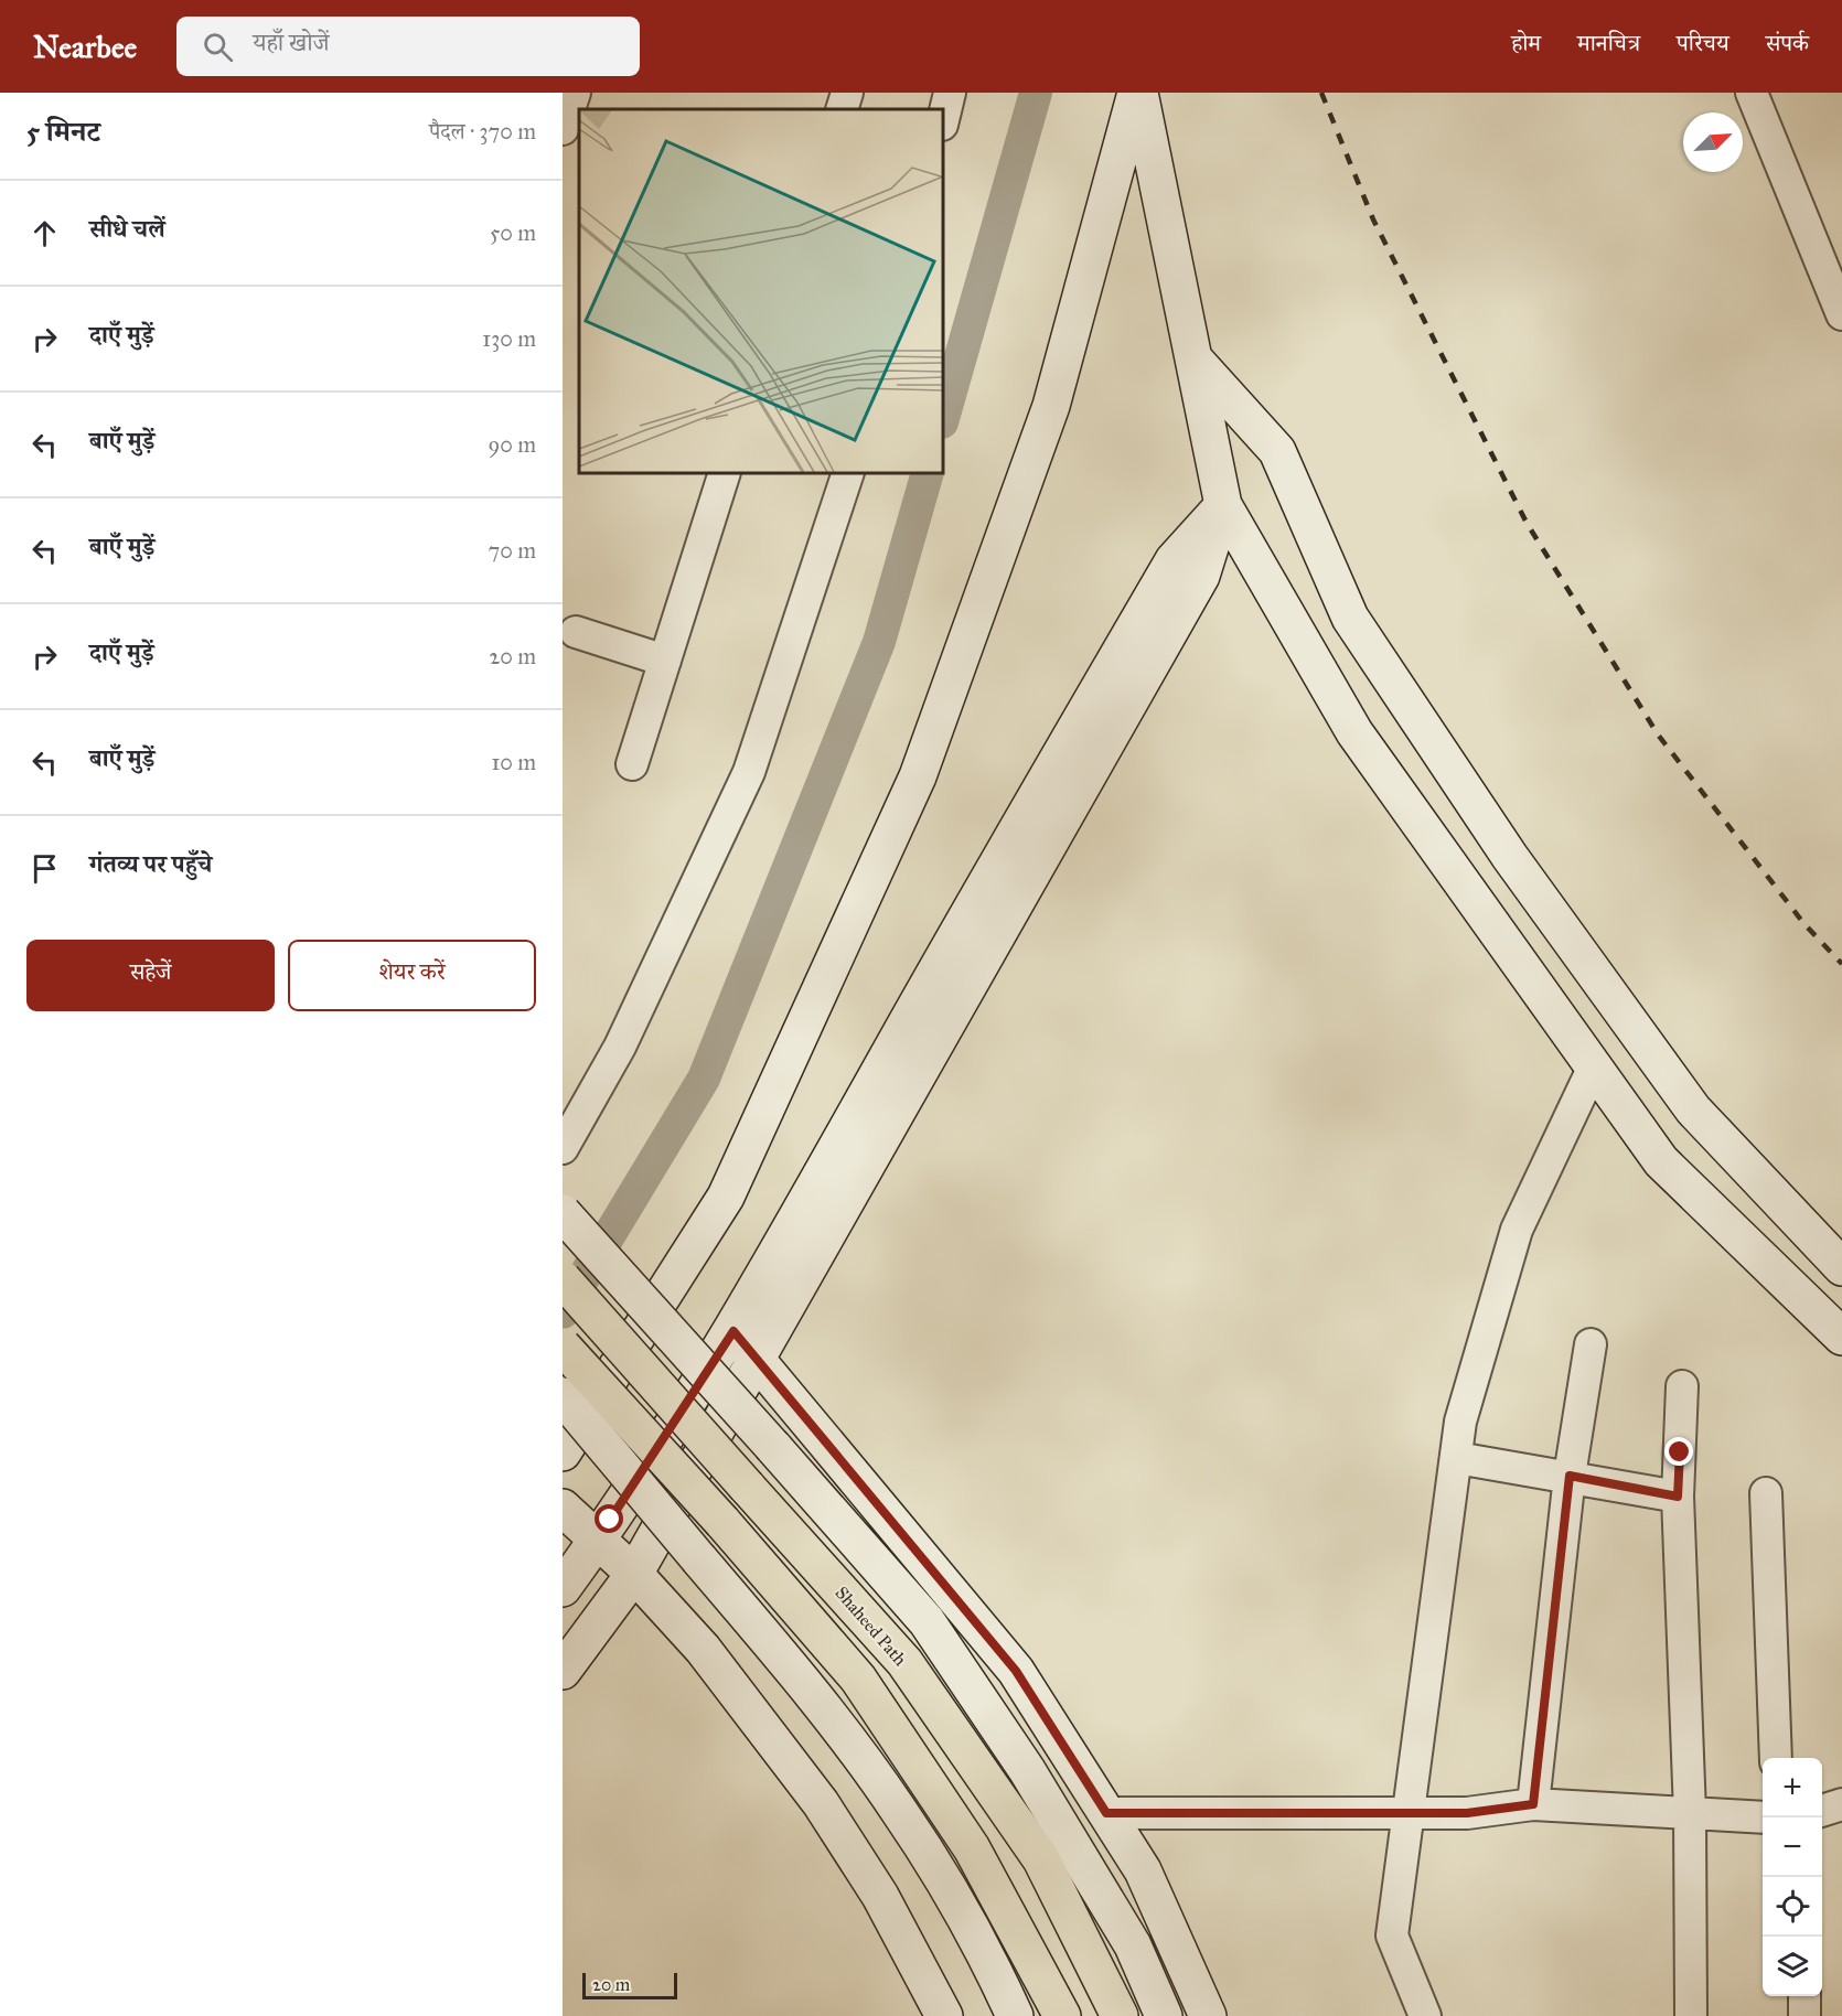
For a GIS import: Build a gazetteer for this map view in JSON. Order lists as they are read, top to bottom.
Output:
{
  "streets": {
    "highway": ["Shaheed Path"]
  },
  "scale_bar": "20 m",
  "north": "top right",
  "page": {
    "header": "Nearbee",
    "search": "यहाँ खोजें",
    "nav": [
      "होम",
      "मानचित्र",
      "परिचय",
      "संपर्क"
    ],
    "heading": ["5 मिनट", "पैदल · 370 m"],
    "list": [
      ["सीधे चलें", "50 m"],
      ["दाएँ मुड़ें", "130 m"],
      ["बाएँ मुड़ें", "90 m"],
      ["बाएँ मुड़ें", "70 m"],
      ["दाएँ मुड़ें", "20 m"],
      ["बाएँ मुड़ें", "10 m"],
      "गंतव्य पर पहुँचे"
    ],
    "buttons": ["सहेजें", "शेयर करें"],
    "map_buttons": ["+", "−"],
    "scale": "20 m"
  }
}
